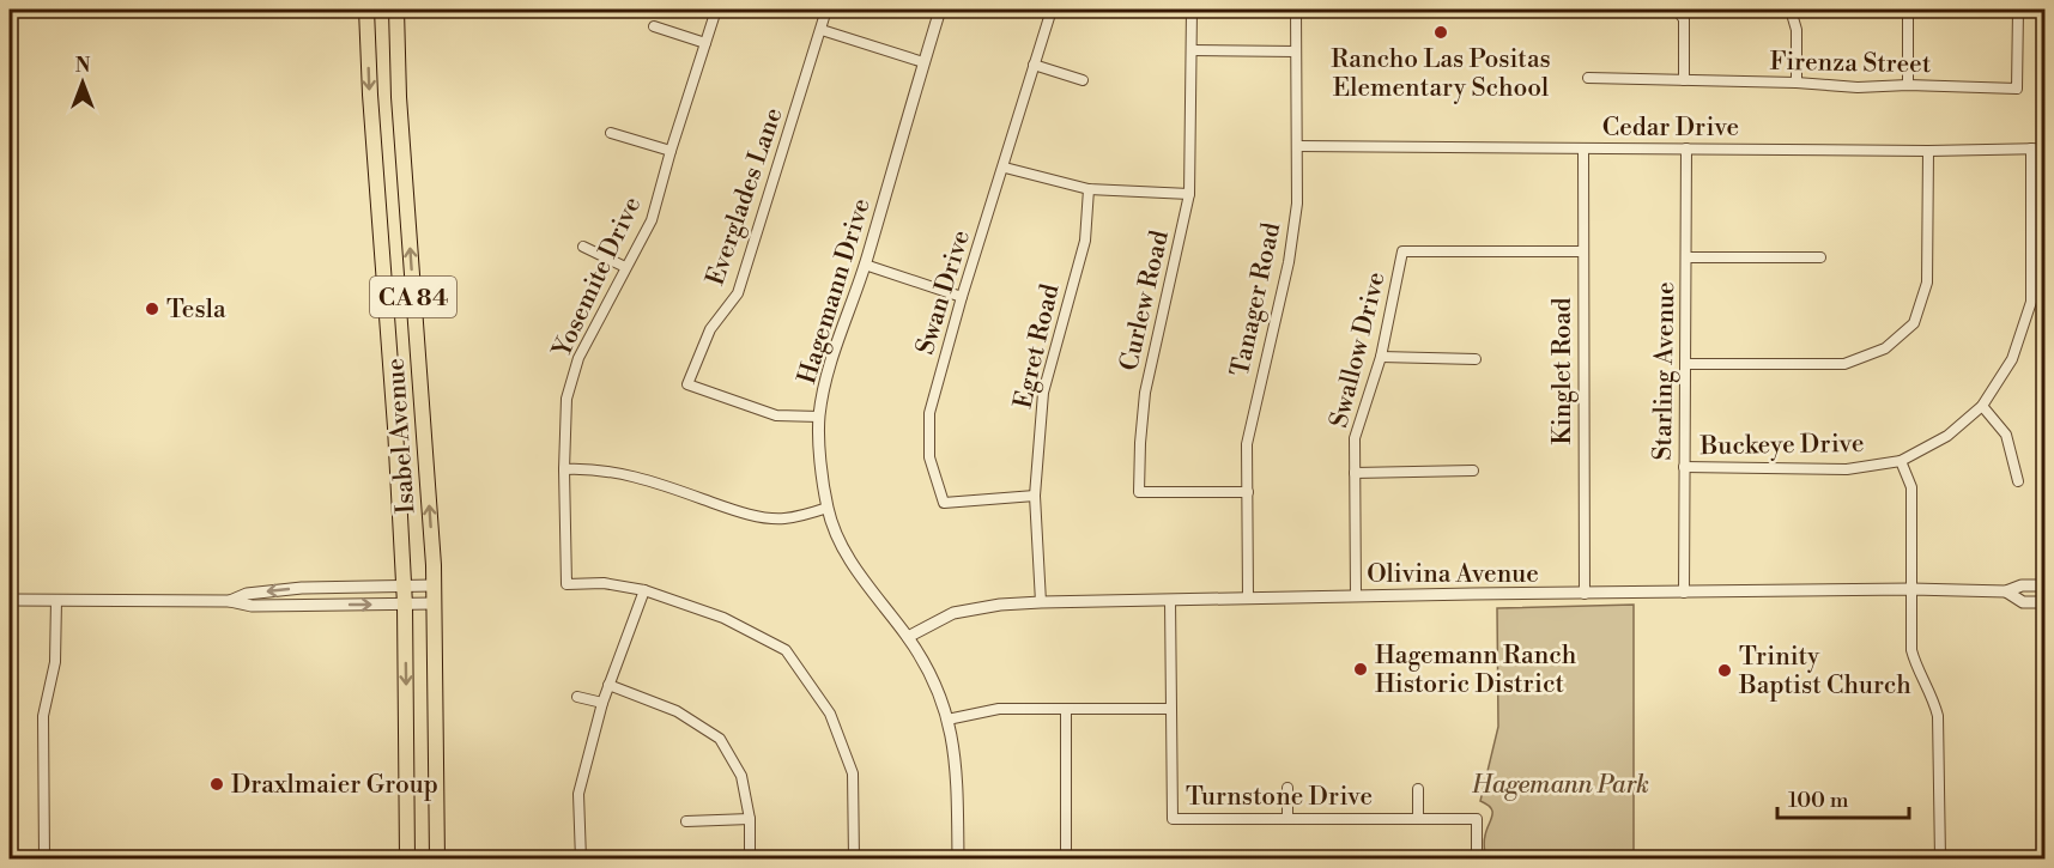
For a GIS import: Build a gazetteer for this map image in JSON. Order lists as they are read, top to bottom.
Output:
{
  "streets": {
    "highway": ["CA 84", "Isabel Avenue"],
    "street": [
      "Firenza Street",
      "Cedar Drive",
      "Everglades Lane",
      "Yosemite Drive",
      "Hagemann Drive",
      "Swan Drive",
      "Tanager Road",
      "Curlew Road",
      "Egret Road",
      "Swallow Drive",
      "Kinglet Road",
      "Starling Avenue",
      "Buckeye Drive",
      "Olivina Avenue",
      "Turnstone Drive"
    ]
  },
  "crossings": [
    ["Cedar Drive", "Tanager Road"],
    ["Cedar Drive", "Kinglet Road"],
    ["Cedar Drive", "Starling Avenue"],
    ["Cedar Drive", "Buckeye Drive"],
    ["Everglades Lane", "Hagemann Drive"],
    ["Hagemann Drive", "Olivina Avenue"],
    ["Swan Drive", "Egret Road"],
    ["Tanager Road", "Curlew Road"],
    ["Tanager Road", "Olivina Avenue"],
    ["Egret Road", "Olivina Avenue"],
    ["Swallow Drive", "Kinglet Road"],
    ["Swallow Drive", "Olivina Avenue"],
    ["Kinglet Road", "Olivina Avenue"],
    ["Starling Avenue", "Buckeye Drive"],
    ["Starling Avenue", "Olivina Avenue"],
    ["Olivina Avenue", "Turnstone Drive"]
  ],
  "parks": ["Hagemann Park"],
  "places": [
    "Rancho Las Positas Elementary School",
    "Tesla",
    "Hagemann Ranch Historic District",
    "Trinity Baptist Church",
    "Draxlmaier Group"
  ],
  "scale_bar": "100 m",
  "north": "top"
}
